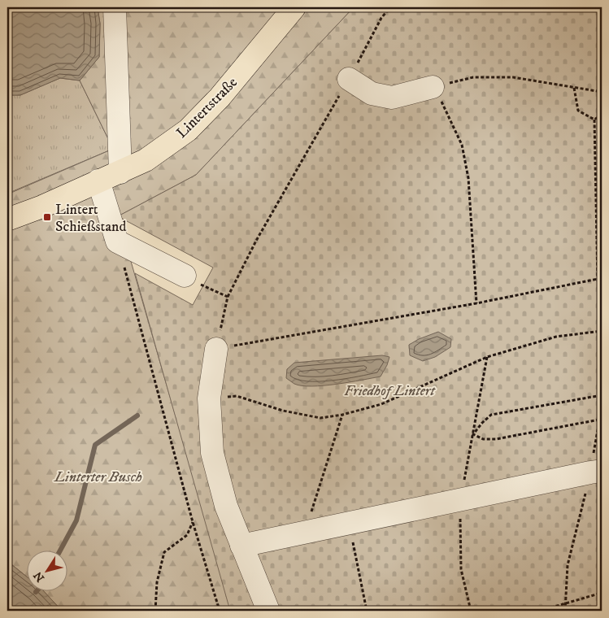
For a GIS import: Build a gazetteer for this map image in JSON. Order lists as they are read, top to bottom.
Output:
{
  "streets": {
    "main road": ["Lintertstraße"]
  },
  "parks": ["Friedhof Lintert", "Linterter Busch"],
  "places": {
    "transit": ["Lintert Schießstand"]
  },
  "north": "bottom left"
}
